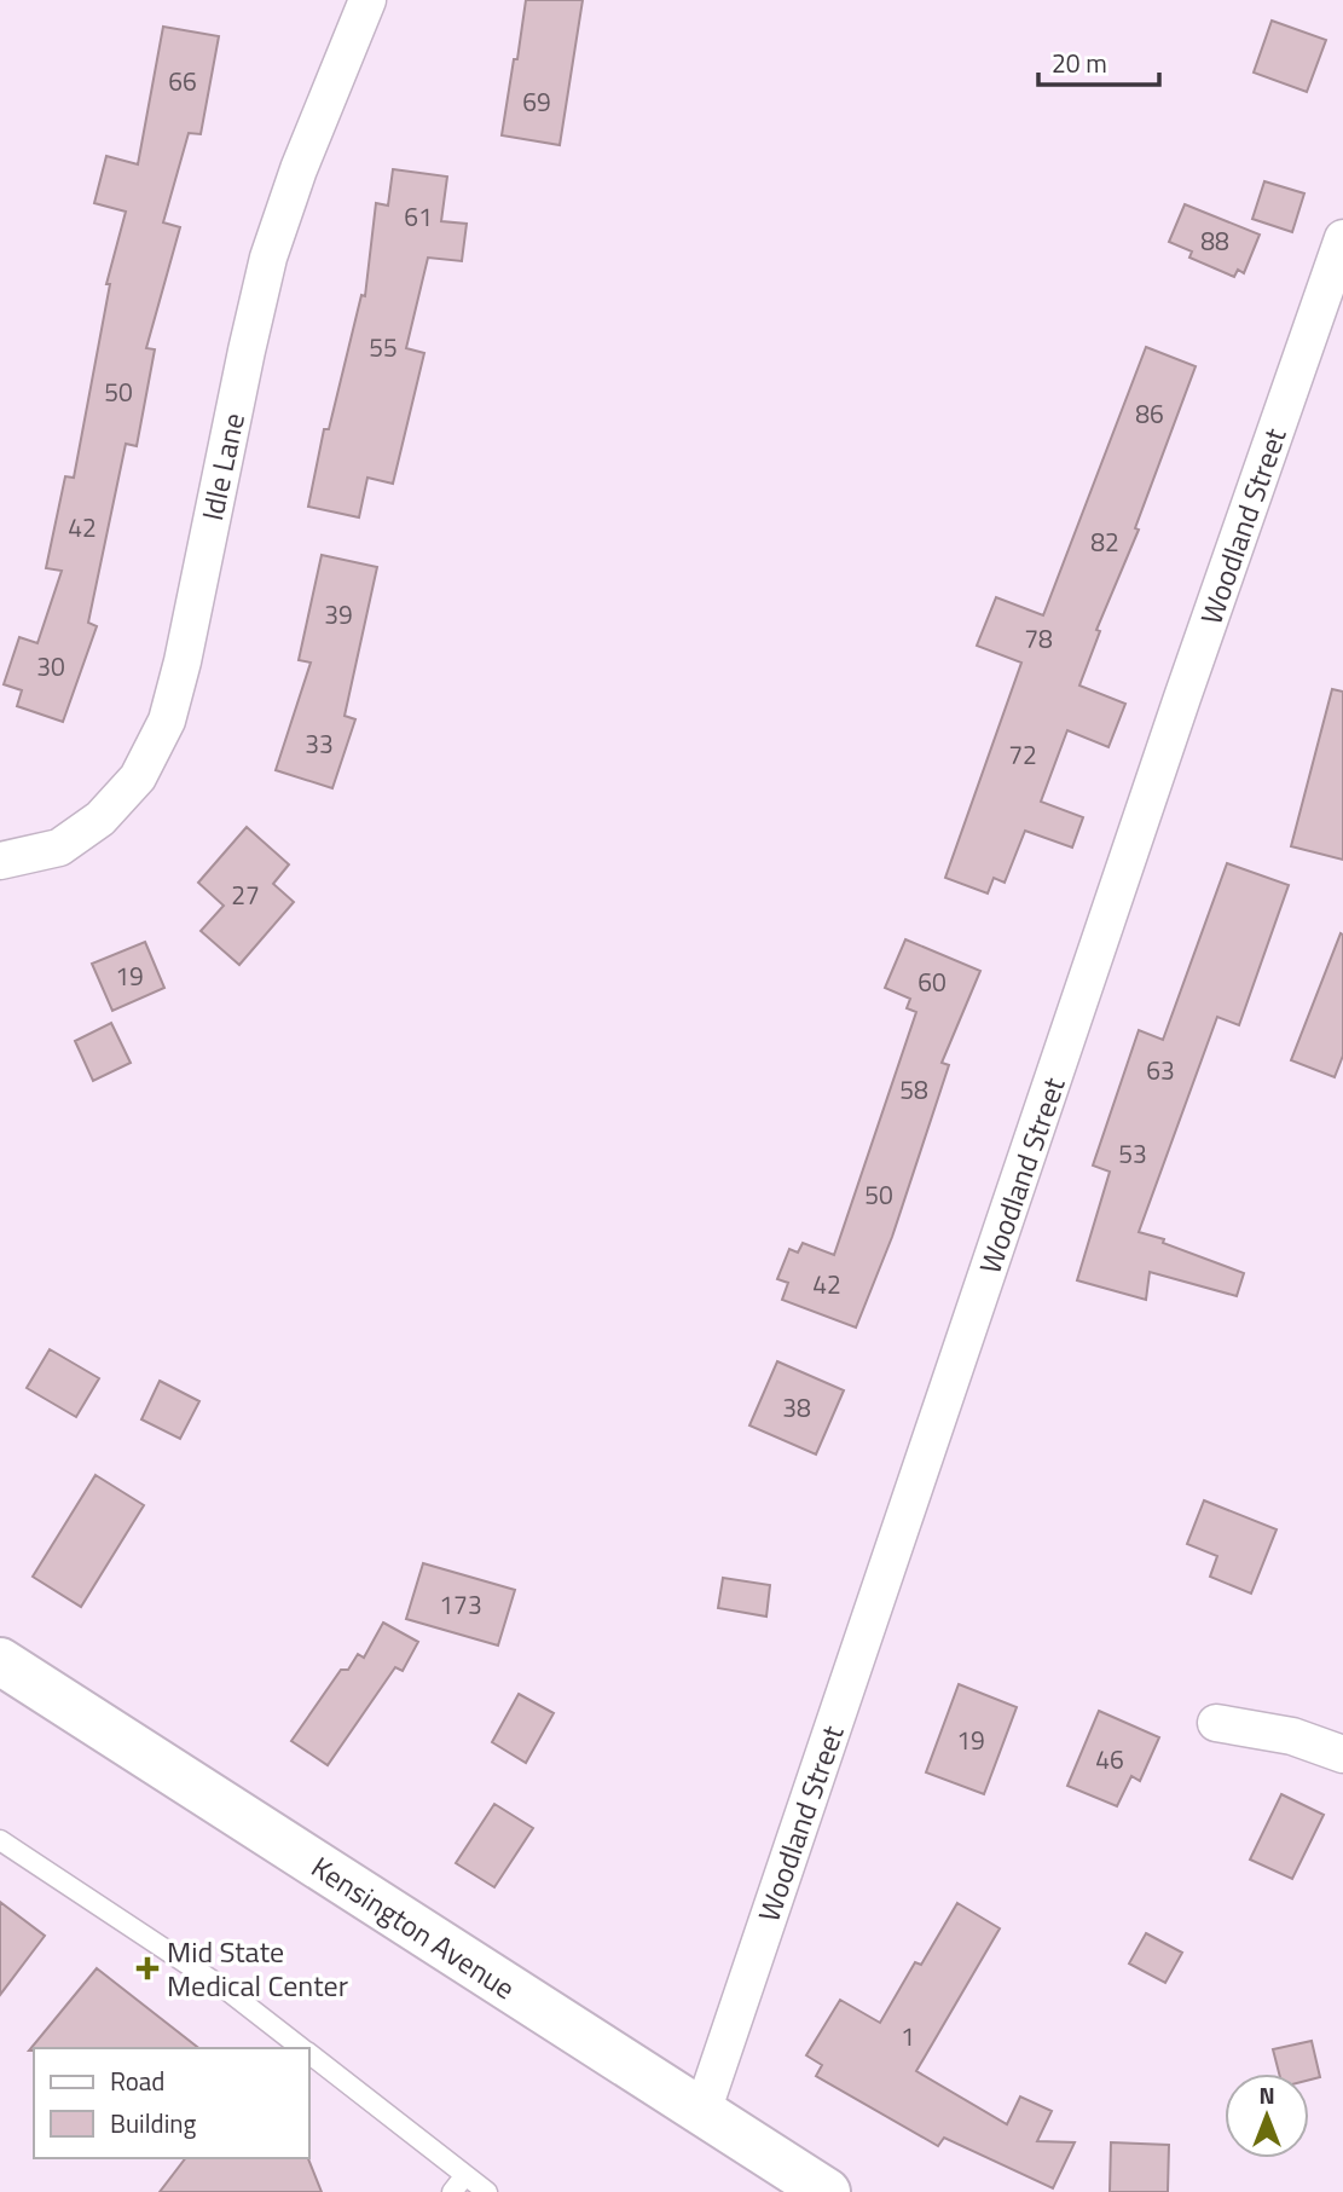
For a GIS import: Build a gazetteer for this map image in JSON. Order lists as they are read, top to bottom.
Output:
{
  "streets": {
    "main road": ["Kensington Avenue"],
    "street": ["Idle Lane", "Woodland Street"]
  },
  "crossings": [
    ["Woodland Street", "Kensington Avenue"]
  ],
  "places": {
    "health": ["Mid State Medical Center"]
  },
  "house_numbers": [
    "66",
    "69",
    "61",
    "88",
    "55",
    "50",
    "86",
    "42",
    "82",
    "39",
    "78",
    "30",
    "33",
    "72",
    "27",
    "19",
    "60",
    "63",
    "58",
    "53",
    "50",
    "42",
    "38",
    "173",
    "19",
    "46",
    "1"
  ],
  "legend": ["Road", "Building"],
  "scale_bar": "20 m",
  "north": "top"
}
